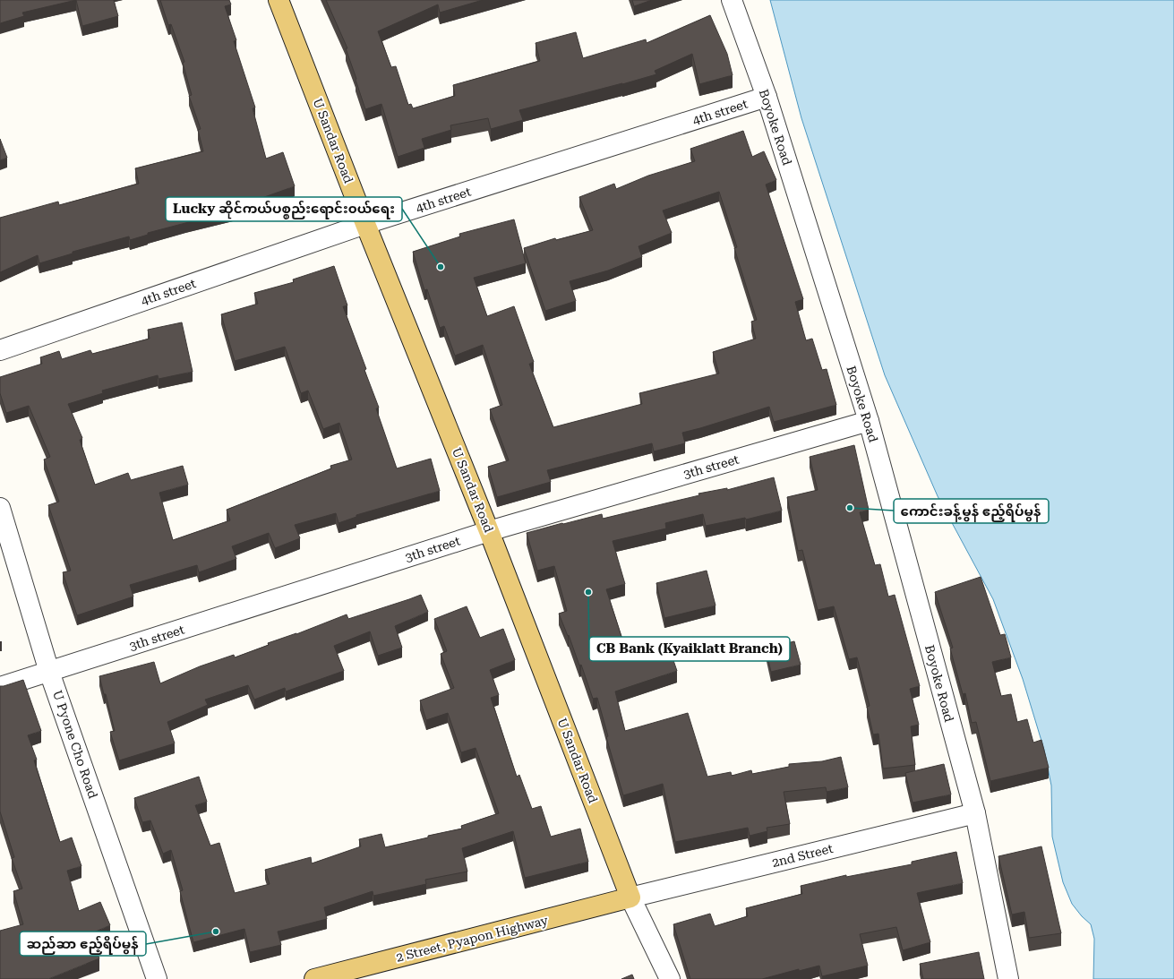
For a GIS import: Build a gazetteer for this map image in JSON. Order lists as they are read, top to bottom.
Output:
{
  "streets": {
    "main road": ["U Sandar Road", "2 Street, Pyapon Highway"],
    "street": [
      "4th street",
      "Boyoke Road",
      "3th street",
      "U Pyone Cho Road",
      "2nd Street"
    ]
  },
  "crossings": [
    ["4th street", "Boyoke Road"],
    ["4th street", "U Sandar Road"],
    ["Boyoke Road", "3th street"],
    ["Boyoke Road", "2nd Street"],
    ["U Sandar Road", "3th street"],
    ["U Sandar Road", "2nd Street"],
    ["U Sandar Road", "2 Street, Pyapon Highway"],
    ["3th street", "U Pyone Cho Road"],
    ["2nd Street", "2 Street, Pyapon Highway"]
  ],
  "places": [
    "Lucky ဆိုင်ကယ်ပစ္စည်းရောင်း၀ယ်ရေး",
    "ကောင်းခန့်မွန် ဧည့်ရိပ်မွန်",
    "CB Bank (Kyaiklatt Branch)",
    "ဆည်ဆာ ဧည့်ရိပ်မွန်"
  ]
}
